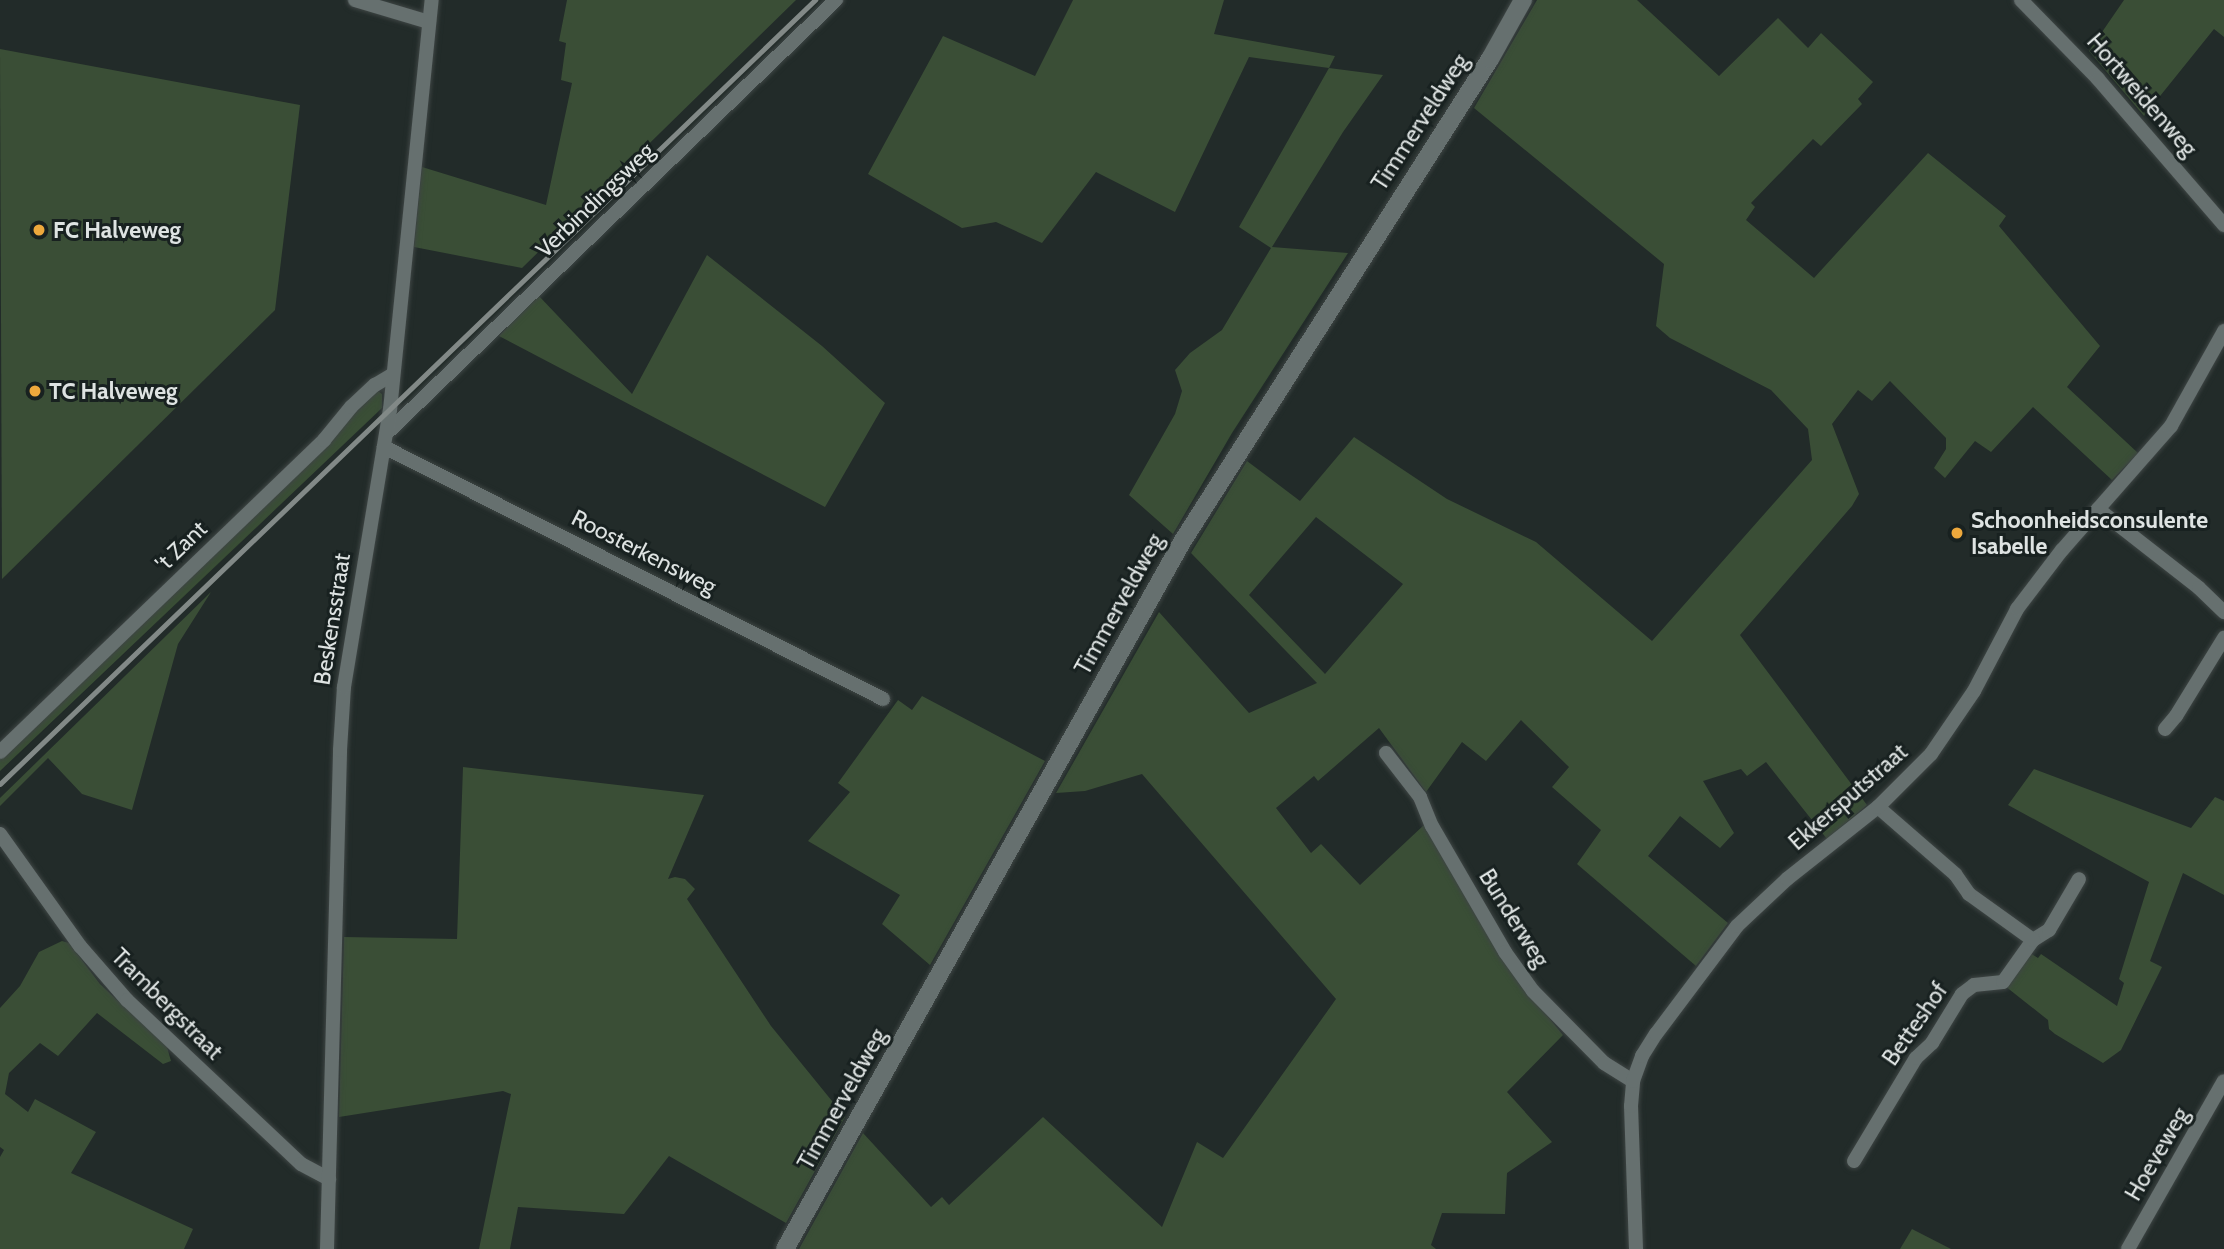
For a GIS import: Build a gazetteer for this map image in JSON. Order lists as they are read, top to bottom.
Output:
{
  "streets": {
    "street": [
      "Hortweidenweg",
      "Timmerveldweg",
      "Verbindingsweg",
      "'t Zant",
      "Roosterkensweg",
      "Beskensstraat",
      "Ekkersputstraat",
      "Bunderweg",
      "Trambergstraat",
      "Betteshof",
      "Hoeveweg"
    ]
  },
  "crossings": [
    ["Verbindingsweg", "Roosterkensweg"],
    ["Verbindingsweg", "Beskensstraat"],
    ["'t Zant", "Beskensstraat"],
    ["Roosterkensweg", "Beskensstraat"],
    ["Beskensstraat", "Trambergstraat"],
    ["Ekkersputstraat", "Bunderweg"]
  ],
  "places": ["FC Halveweg", "TC Halveweg", "Schoonheidsconsulente Isabelle"]
}
